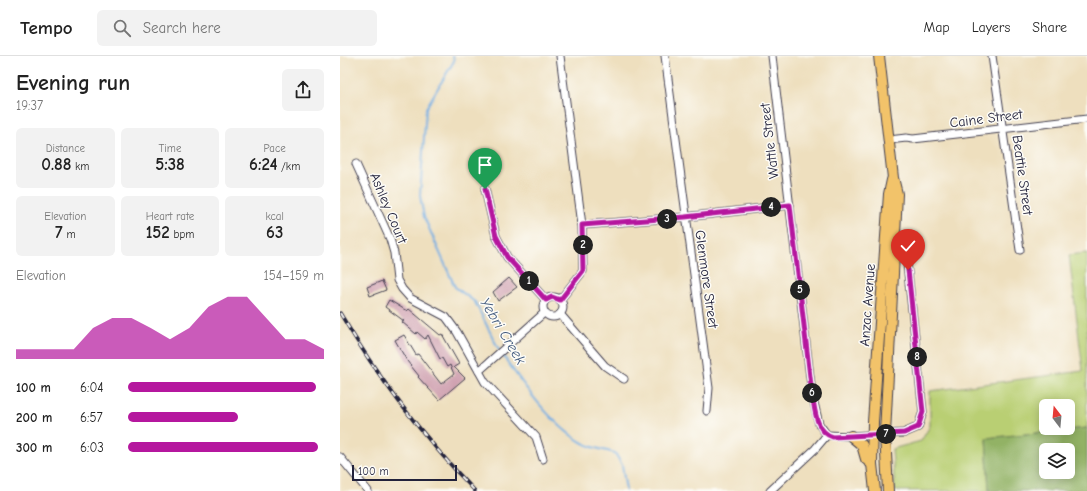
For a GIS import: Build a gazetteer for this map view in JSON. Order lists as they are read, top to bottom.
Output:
{
  "streets": {
    "highway": ["Anzac Avenue"],
    "street": [
      "Caine Street",
      "Wattle Street",
      "Beattie Street",
      "Ashley Court",
      "Glenmore Street"
    ]
  },
  "crossings": [
    ["Caine Street", "Beattie Street"],
    ["Caine Street", "Anzac Avenue"]
  ],
  "water": ["Yebri Creek"],
  "scale_bar": "100 m",
  "north": "top",
  "page": {
    "header": "Tempo",
    "search": "Search here",
    "nav": ["Map", "Layers", "Share"],
    "heading": ["Evening run", "19:37"],
    "stats": [
      ["Distance", "0.88 km"],
      ["Time", "5:38"],
      ["Pace", "6:24 /km"],
      ["Elevation", "7 m"],
      ["Heart rate", "152 bpm"],
      ["kcal", "63"]
    ],
    "pins": [
      "4",
      "3",
      "2",
      "1",
      "5",
      "8",
      "6",
      "7"
    ],
    "chart": ["Elevation", "154–159 m"],
    "list": [
      {
        "name": "100 m",
        "note": "6:04"
      },
      {
        "name": "200 m",
        "note": "6:57"
      },
      {
        "name": "300 m",
        "note": "6:03"
      }
    ],
    "scale": "100 m"
  }
}
